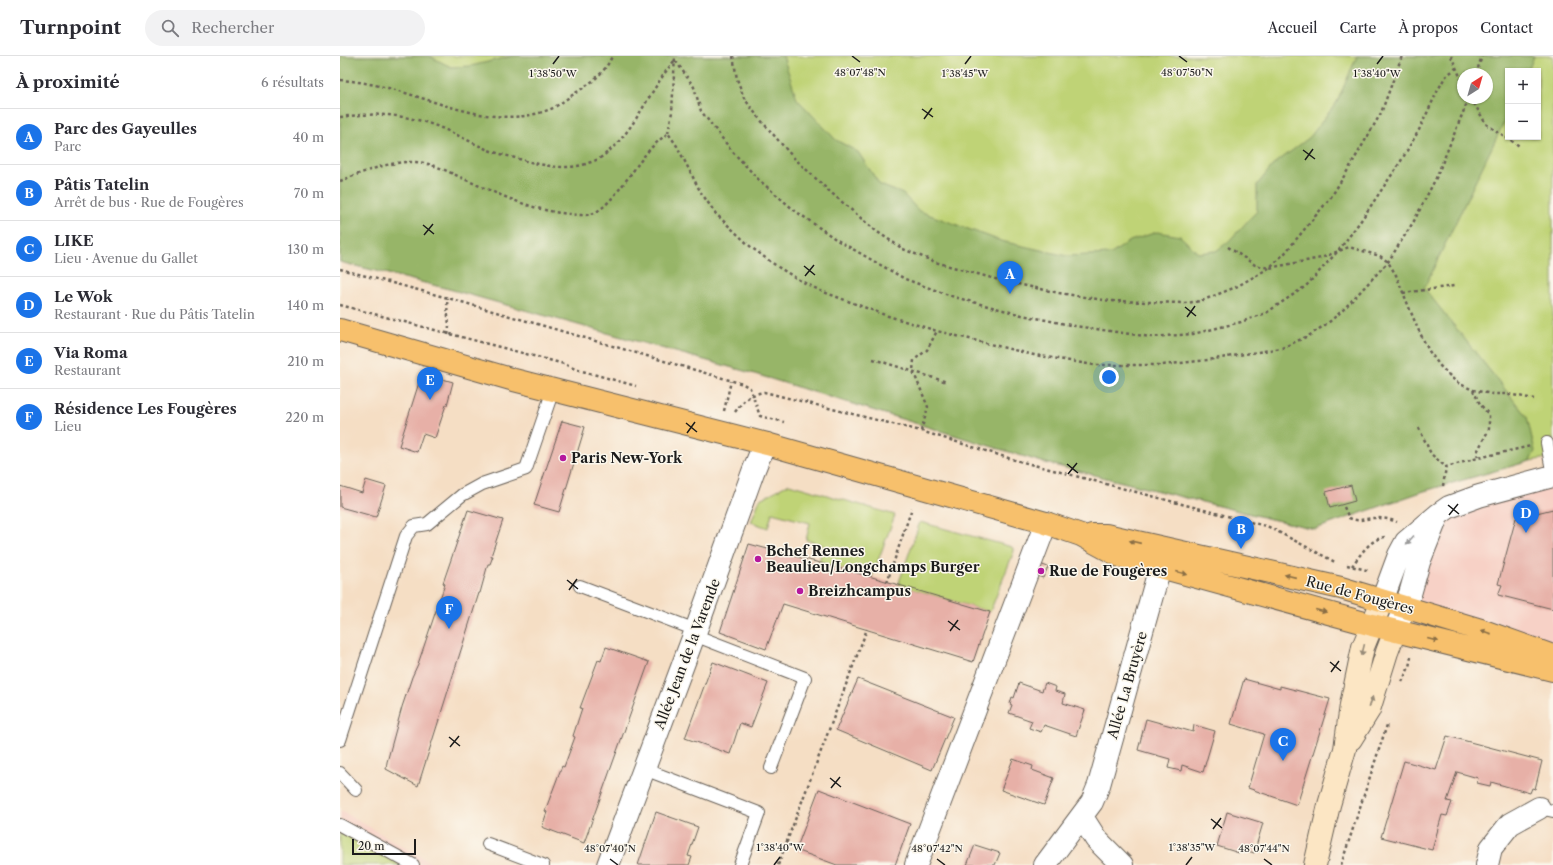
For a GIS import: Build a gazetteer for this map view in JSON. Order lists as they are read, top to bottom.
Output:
{
  "streets": {
    "main road": ["Rue de Fougères"],
    "street": ["Allée Jean de la Varende", "Allée La Bruyère"]
  },
  "crossings": [
    ["Rue de Fougères", "Allée Jean de la Varende"],
    ["Rue de Fougères", "Allée La Bruyère"]
  ],
  "places": [
    "Paris New-York",
    "Bchef Rennes Beaulieu/Longchamps Burger",
    "Rue de Fougères",
    "Breizhcampus"
  ],
  "scale_bar": "20 m",
  "north": "top right",
  "page": {
    "header": "Turnpoint",
    "search": "Rechercher",
    "nav": [
      "Accueil",
      "Carte",
      "À propos",
      "Contact"
    ],
    "heading": ["À proximité", "6 résultats"],
    "map_buttons": ["+", "−"],
    "list": [
      {
        "mark": "A",
        "name": "Parc des Gayeulles",
        "note": "Parc",
        "value": "40 m"
      },
      {
        "mark": "B",
        "name": "Pâtis Tatelin",
        "note": "Arrêt de bus · Rue de Fougères",
        "value": "70 m"
      },
      {
        "mark": "C",
        "name": "LIKE",
        "note": "Lieu · Avenue du Gallet",
        "value": "130 m"
      },
      {
        "mark": "D",
        "name": "Le Wok",
        "note": "Restaurant · Rue du Pâtis Tatelin",
        "value": "140 m"
      },
      {
        "mark": "E",
        "name": "Via Roma",
        "note": "Restaurant",
        "value": "210 m"
      },
      {
        "mark": "F",
        "name": "Résidence Les Fougères",
        "note": "Lieu",
        "value": "220 m"
      }
    ],
    "pins": [
      "A",
      "E",
      "D",
      "B",
      "F",
      "C"
    ],
    "scale": "20 m"
  },
  "coordinates": [
    "48°07'48\"N",
    "48°07'50\"N",
    "1°38'50\"W",
    "1°38'45\"W",
    "1°38'40\"W",
    "1°38'35\"W",
    "48°07'40\"N",
    "48°07'42\"N",
    "48°07'44\"N"
  ]
}
